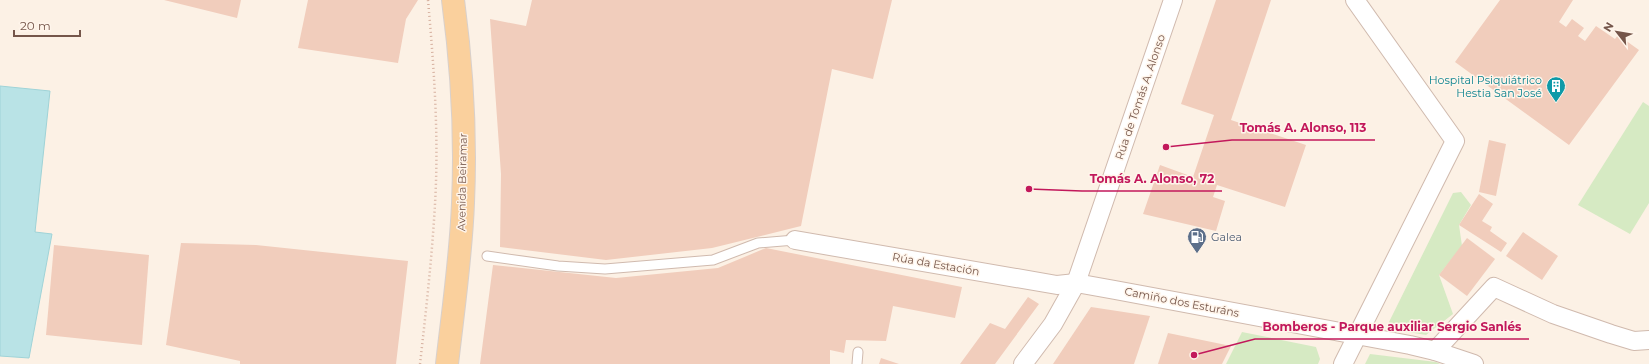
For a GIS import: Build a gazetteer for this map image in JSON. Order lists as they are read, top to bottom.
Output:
{
  "streets": {
    "main road": ["Avenida Beiramar"],
    "street": ["Rúa de Tomás A. Alonso", "Rúa da Estación", "Camiño dos Esturáns"]
  },
  "crossings": [
    ["Rúa de Tomás A. Alonso", "Rúa da Estación"],
    ["Rúa de Tomás A. Alonso", "Camiño dos Esturáns"],
    ["Rúa da Estación", "Camiño dos Esturáns"]
  ],
  "places": {
    "building": ["Hospital Psiquiátrico Hestia San José"],
    "other": ["Tomás A. Alonso, 113", "Tomás A. Alonso, 72", "Bomberos - Parque auxiliar Sergio Sanlés"],
    "fuel station": ["Galea"]
  },
  "scale_bar": "20 m",
  "north": "top left"
}
